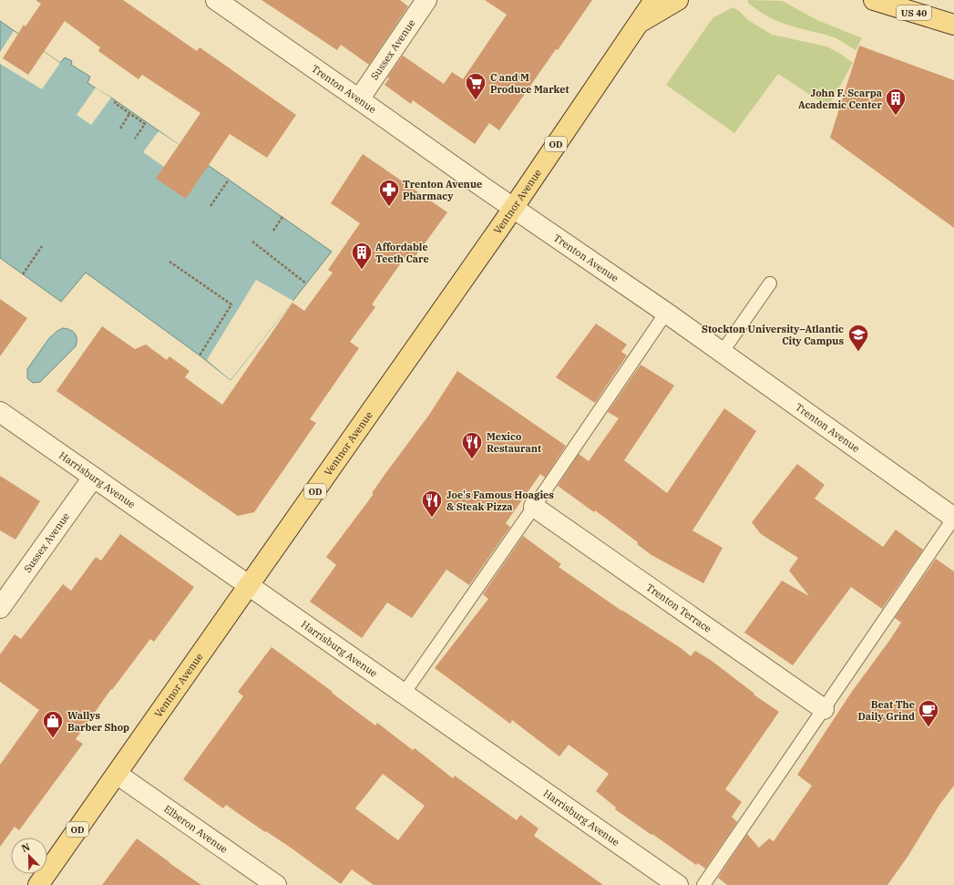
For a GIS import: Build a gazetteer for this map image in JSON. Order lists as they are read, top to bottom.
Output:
{
  "streets": {
    "main road": ["US 40", "OD", "Ventnor Avenue"],
    "street": [
      "Sussex Avenue",
      "Trenton Avenue",
      "Harrisburg Avenue",
      "Trenton Terrace",
      "Elberon Avenue"
    ]
  },
  "crossings": [
    ["Sussex Avenue", "Trenton Avenue"],
    ["Sussex Avenue", "Harrisburg Avenue"],
    ["Trenton Avenue", "Ventnor Avenue"],
    ["Ventnor Avenue", "Harrisburg Avenue"],
    ["Ventnor Avenue", "Elberon Avenue"]
  ],
  "places": {
    "supermarket": ["C and M Produce Market"],
    "building": ["John F. Scarpa Academic Center", "Affordable Teeth Care"],
    "pharmacy": ["Trenton Avenue Pharmacy"],
    "school or university": ["Stockton University–Atlantic City Campus"],
    "restaurant": ["Mexico Restaurant", "Joe's Famous Hoagies & Steak Pizza"],
    "cafe": ["Beat The Daily Grind"],
    "shop": ["Wallys Barber Shop"]
  },
  "north": "top left"
}
